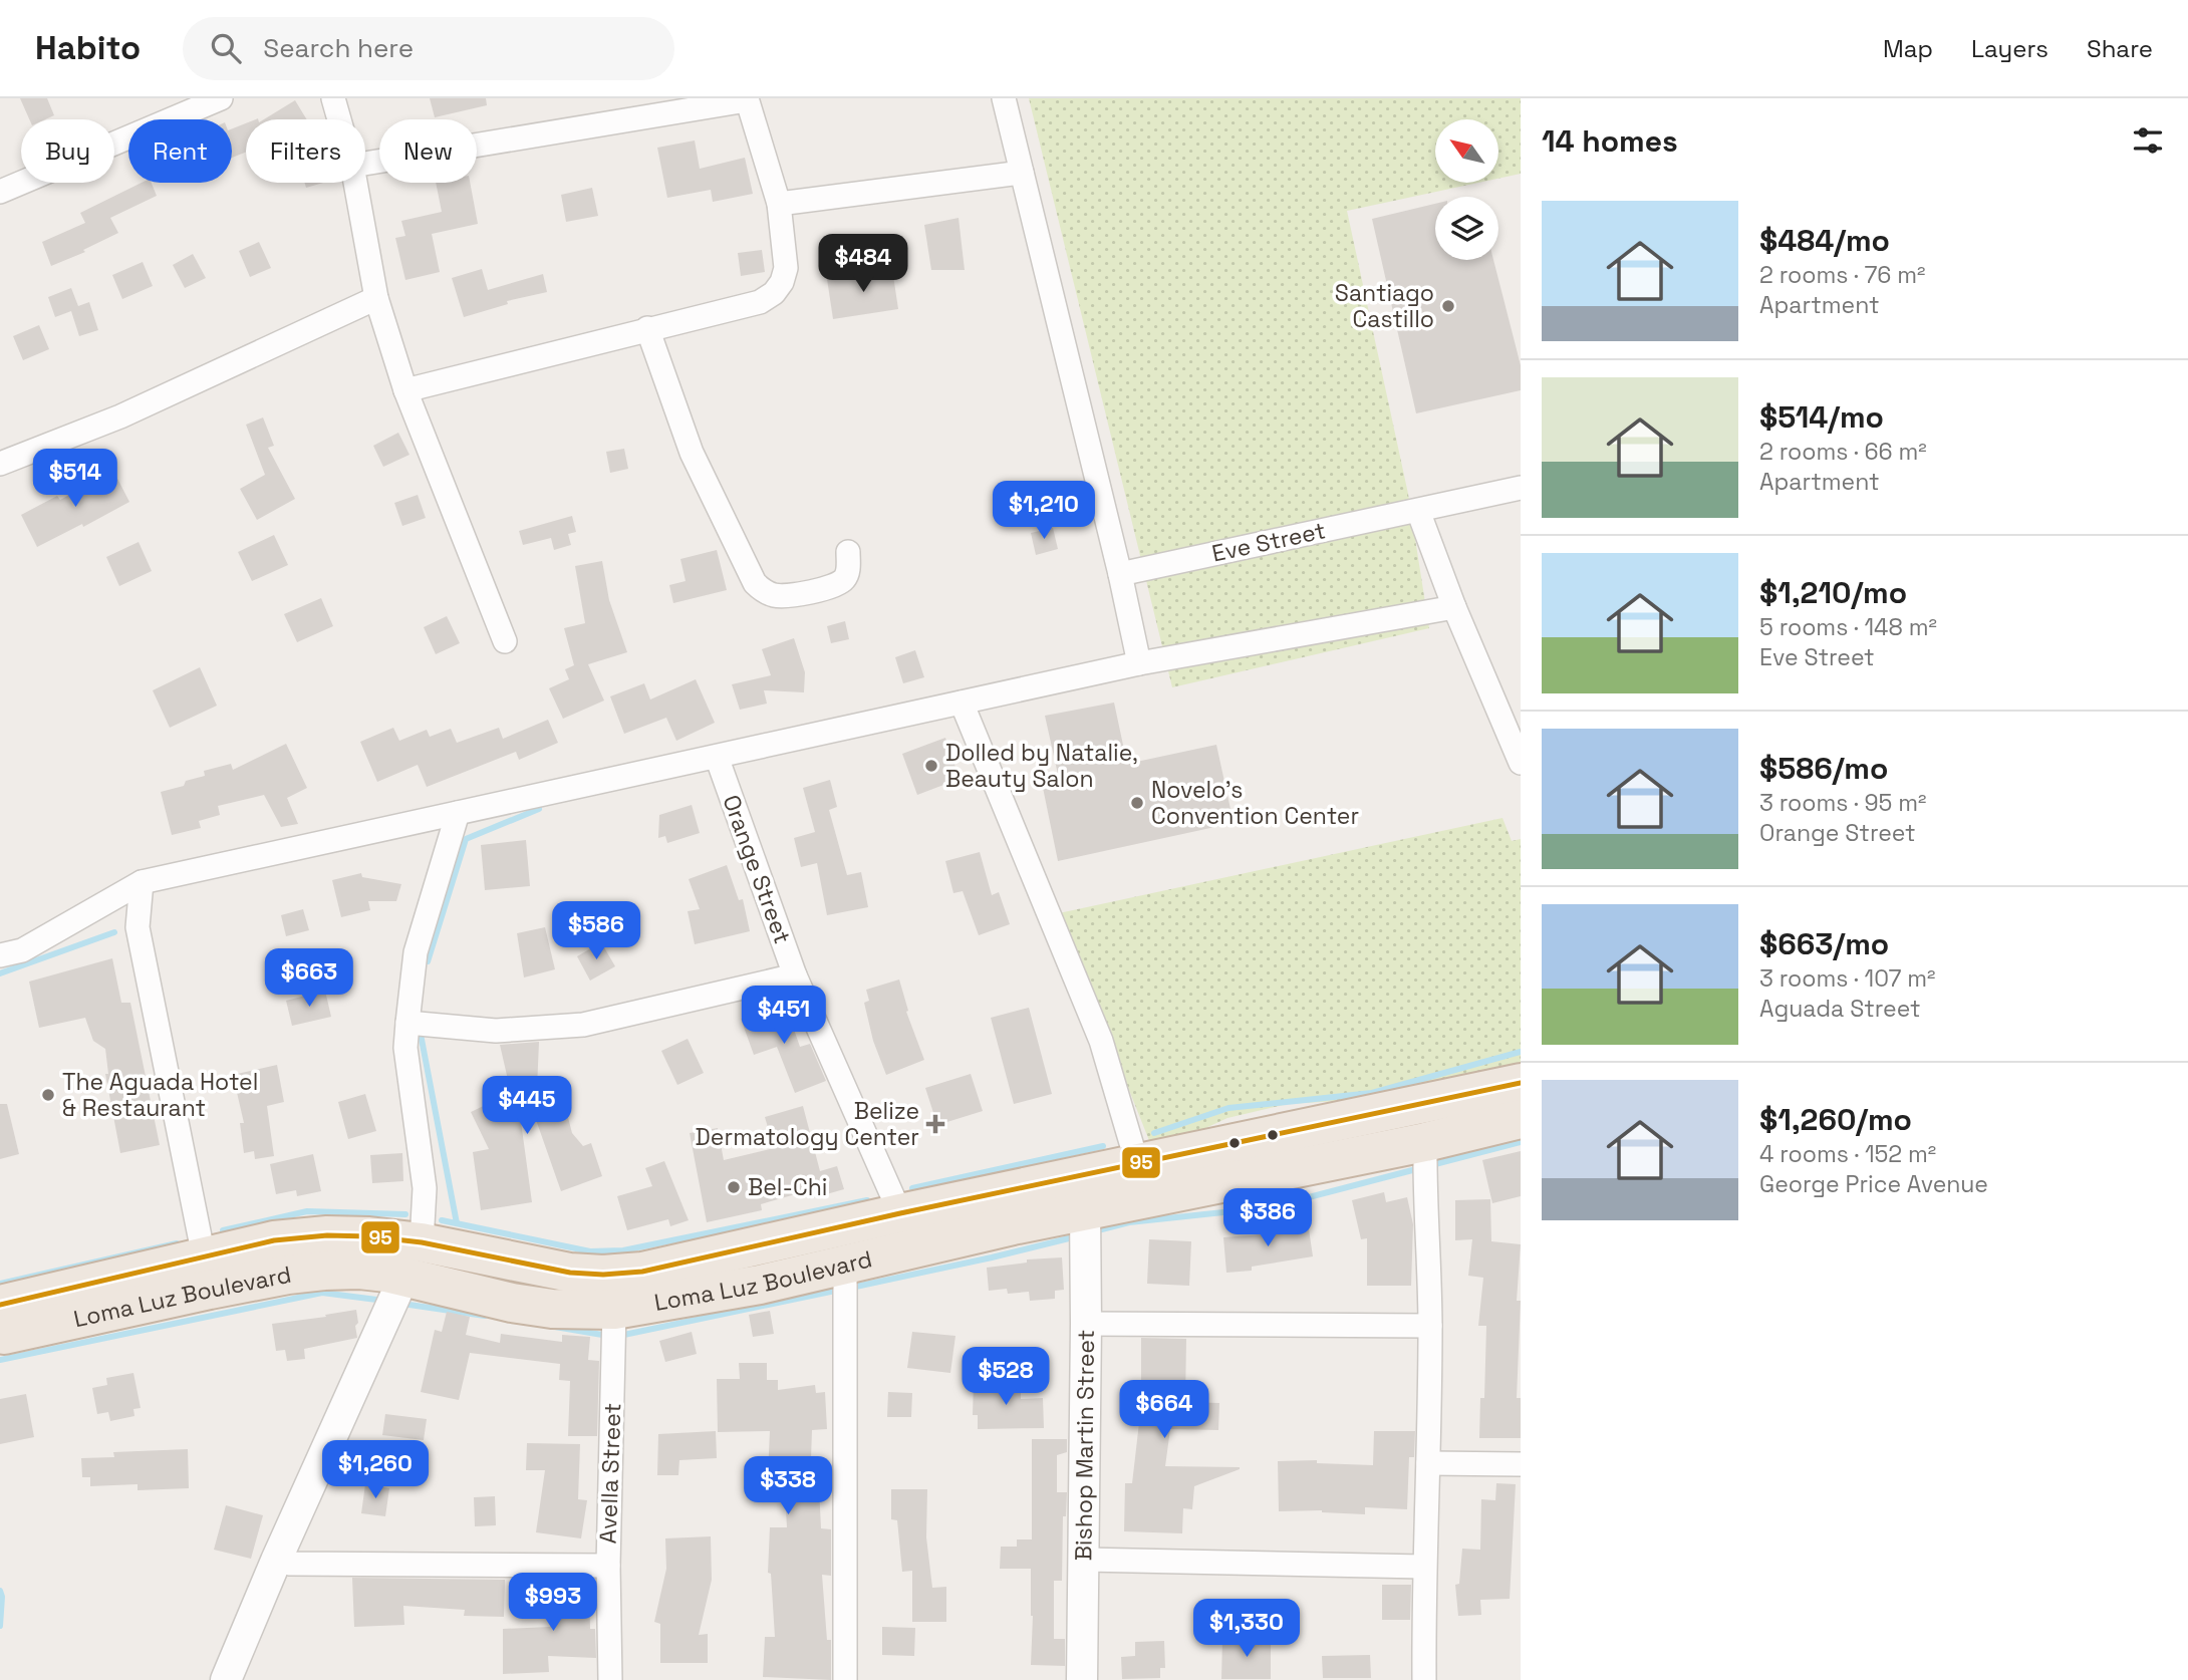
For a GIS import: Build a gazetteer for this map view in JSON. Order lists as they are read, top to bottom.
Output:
{
  "streets": {
    "highway": ["Loma Luz Boulevard"],
    "street": [
      "Eve Street",
      "Orange Street",
      "Bishop Martin Street",
      "Avella Street"
    ]
  },
  "crossings": [
    ["Orange Street", "Loma Luz Boulevard"],
    ["Loma Luz Boulevard", "Bishop Martin Street"],
    ["Loma Luz Boulevard", "Avella Street"]
  ],
  "places": {
    "other": [
      "Santiago Castillo",
      "Dolled by Natalie, Beauty Salon",
      "Novelo's Convention Center",
      "The Aguada Hotel & Restaurant",
      "Bel-Chi"
    ],
    "health": ["Belize Dermatology Center"]
  },
  "lines": ["transit line 95"],
  "north": "top left",
  "page": {
    "header": "Habito",
    "search": "Search here",
    "nav": ["Map", "Layers", "Share"],
    "heading": "14 homes",
    "chip": [
      "Buy",
      "Rent",
      "Filters",
      "New"
    ],
    "list": [
      {
        "name": "$484/mo",
        "note": "2 rooms · 76 m² · Apartment"
      },
      {
        "name": "$514/mo",
        "note": "2 rooms · 66 m² · Apartment"
      },
      {
        "name": "$1,210/mo",
        "note": "5 rooms · 148 m² · Eve Street"
      },
      {
        "name": "$586/mo",
        "note": "3 rooms · 95 m² · Orange Street"
      },
      {
        "name": "$663/mo",
        "note": "3 rooms · 107 m² · Aguada Street"
      },
      {
        "name": "$1,260/mo",
        "note": "4 rooms · 152 m² · George Price Avenue"
      }
    ],
    "price": [
      "$484",
      "$514",
      "$1,210",
      "$586",
      "$663",
      "$451",
      "$445",
      "$386",
      "$528",
      "$664",
      "$1,260",
      "$338",
      "$993",
      "$1,330"
    ]
  }
}
